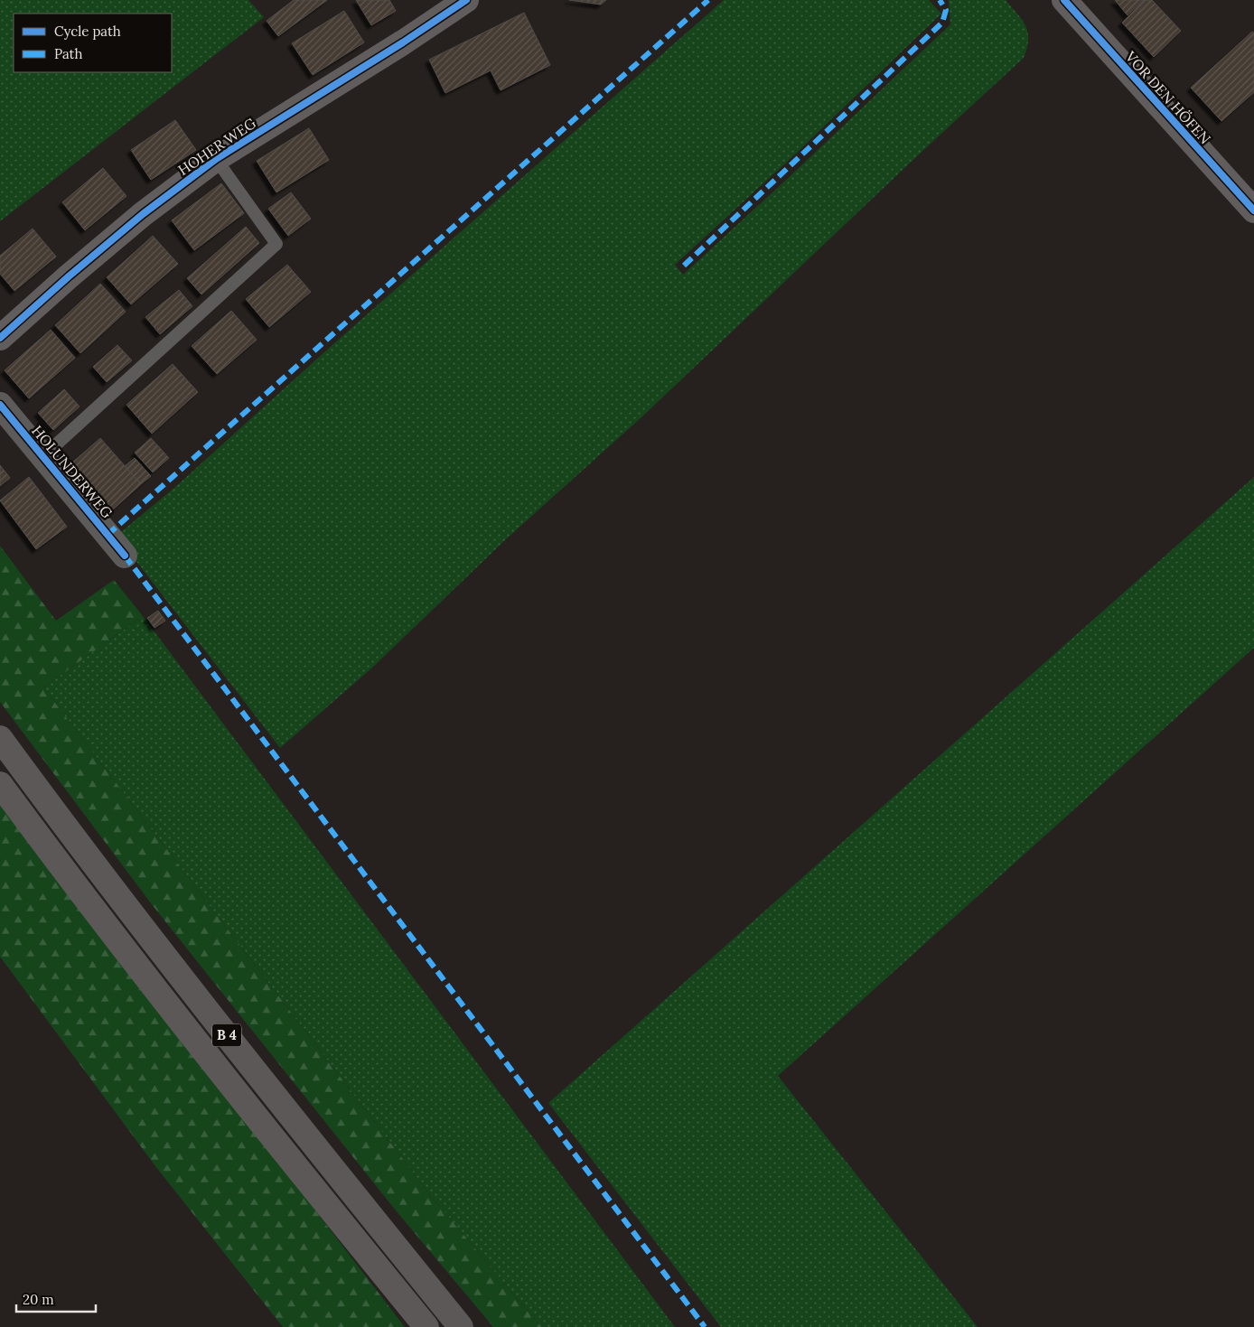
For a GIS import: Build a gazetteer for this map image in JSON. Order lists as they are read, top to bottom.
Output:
{
  "streets": {
    "highway": ["B 4"],
    "street": ["VOR DEN HÖFEN", "HOHER WEG", "HOLUNDERWEG"]
  },
  "crossings": [
    ["HOHER WEG", "HOLUNDERWEG"]
  ],
  "legend": ["Cycle path", "Path"],
  "scale_bar": "20 m"
}
